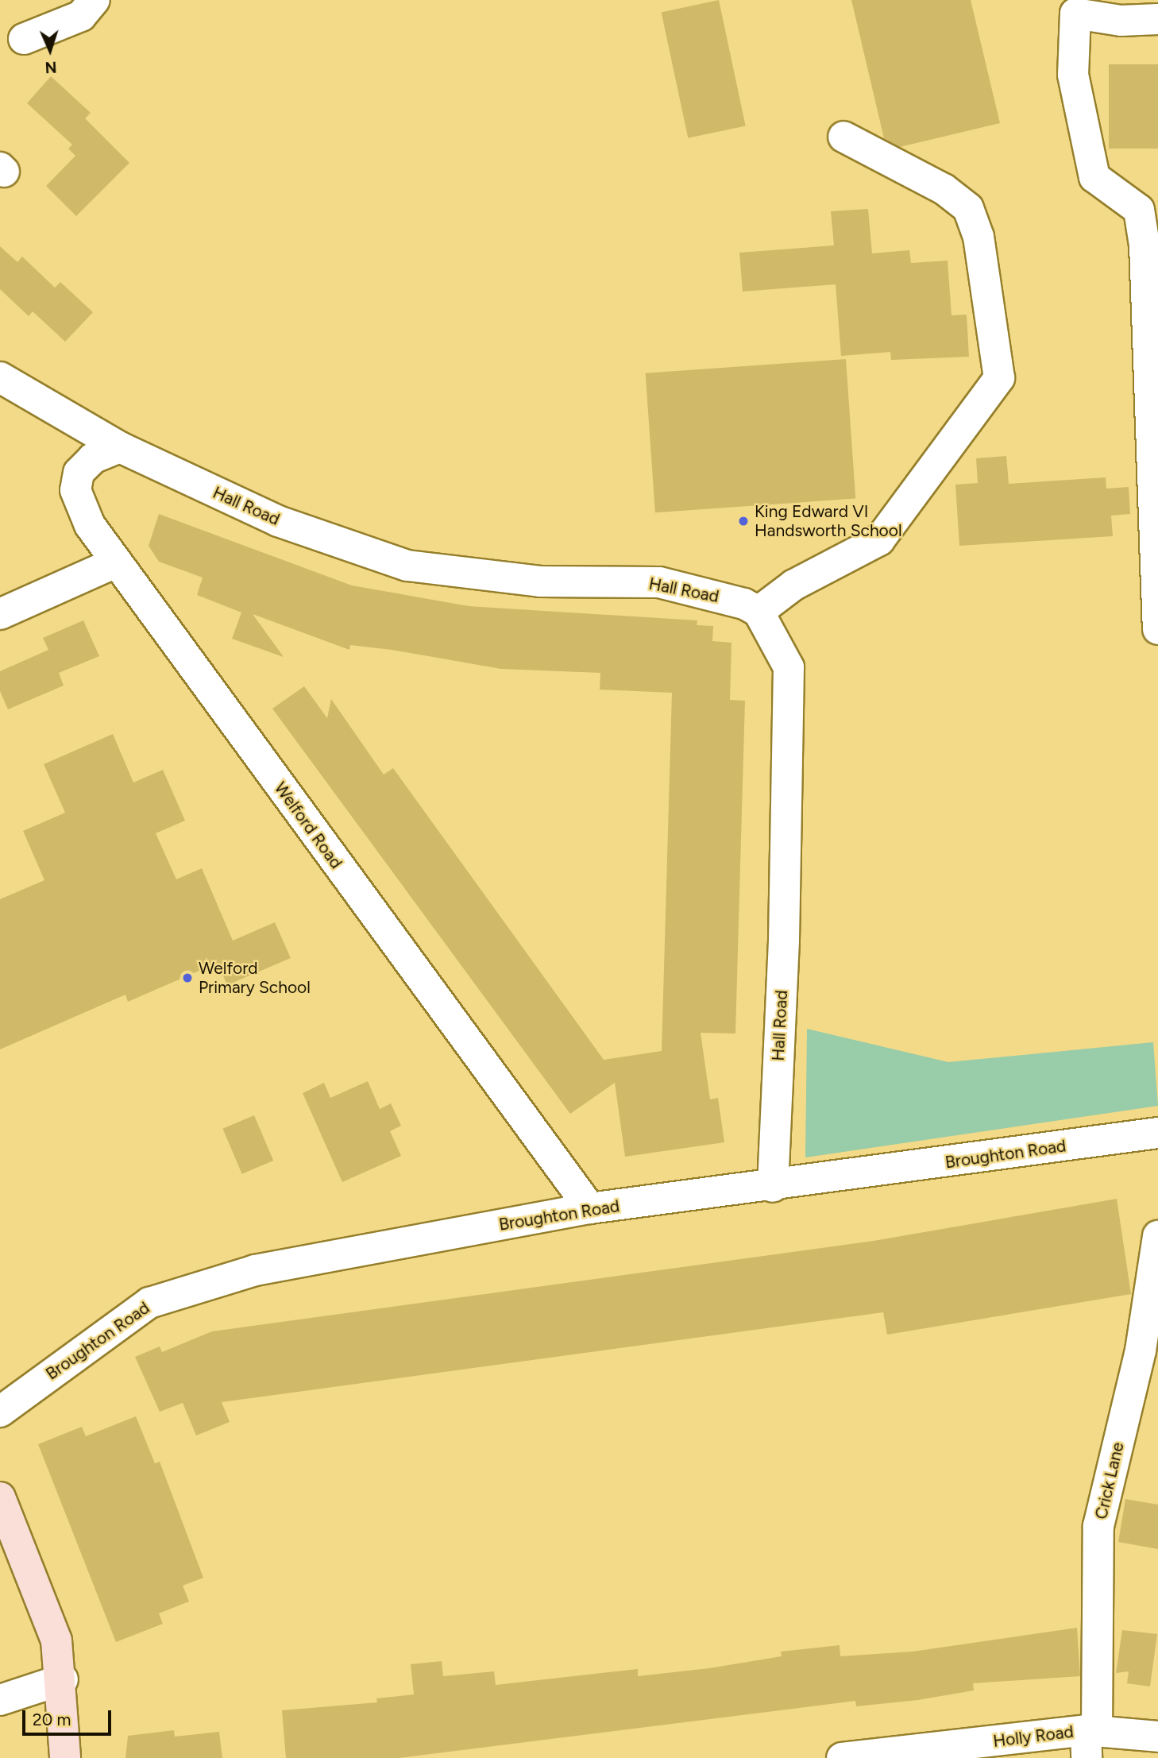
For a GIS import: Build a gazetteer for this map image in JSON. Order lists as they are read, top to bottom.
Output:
{
  "streets": {
    "street": [
      "Hall Road",
      "Welford Road",
      "Broughton Road",
      "Crick Lane",
      "Holly Road"
    ]
  },
  "crossings": [
    ["Hall Road", "Welford Road"],
    ["Hall Road", "Broughton Road"],
    ["Welford Road", "Broughton Road"],
    ["Crick Lane", "Holly Road"]
  ],
  "places": ["King Edward VI Handsworth School", "Welford Primary School"],
  "scale_bar": "20 m",
  "north": "bottom"
}
